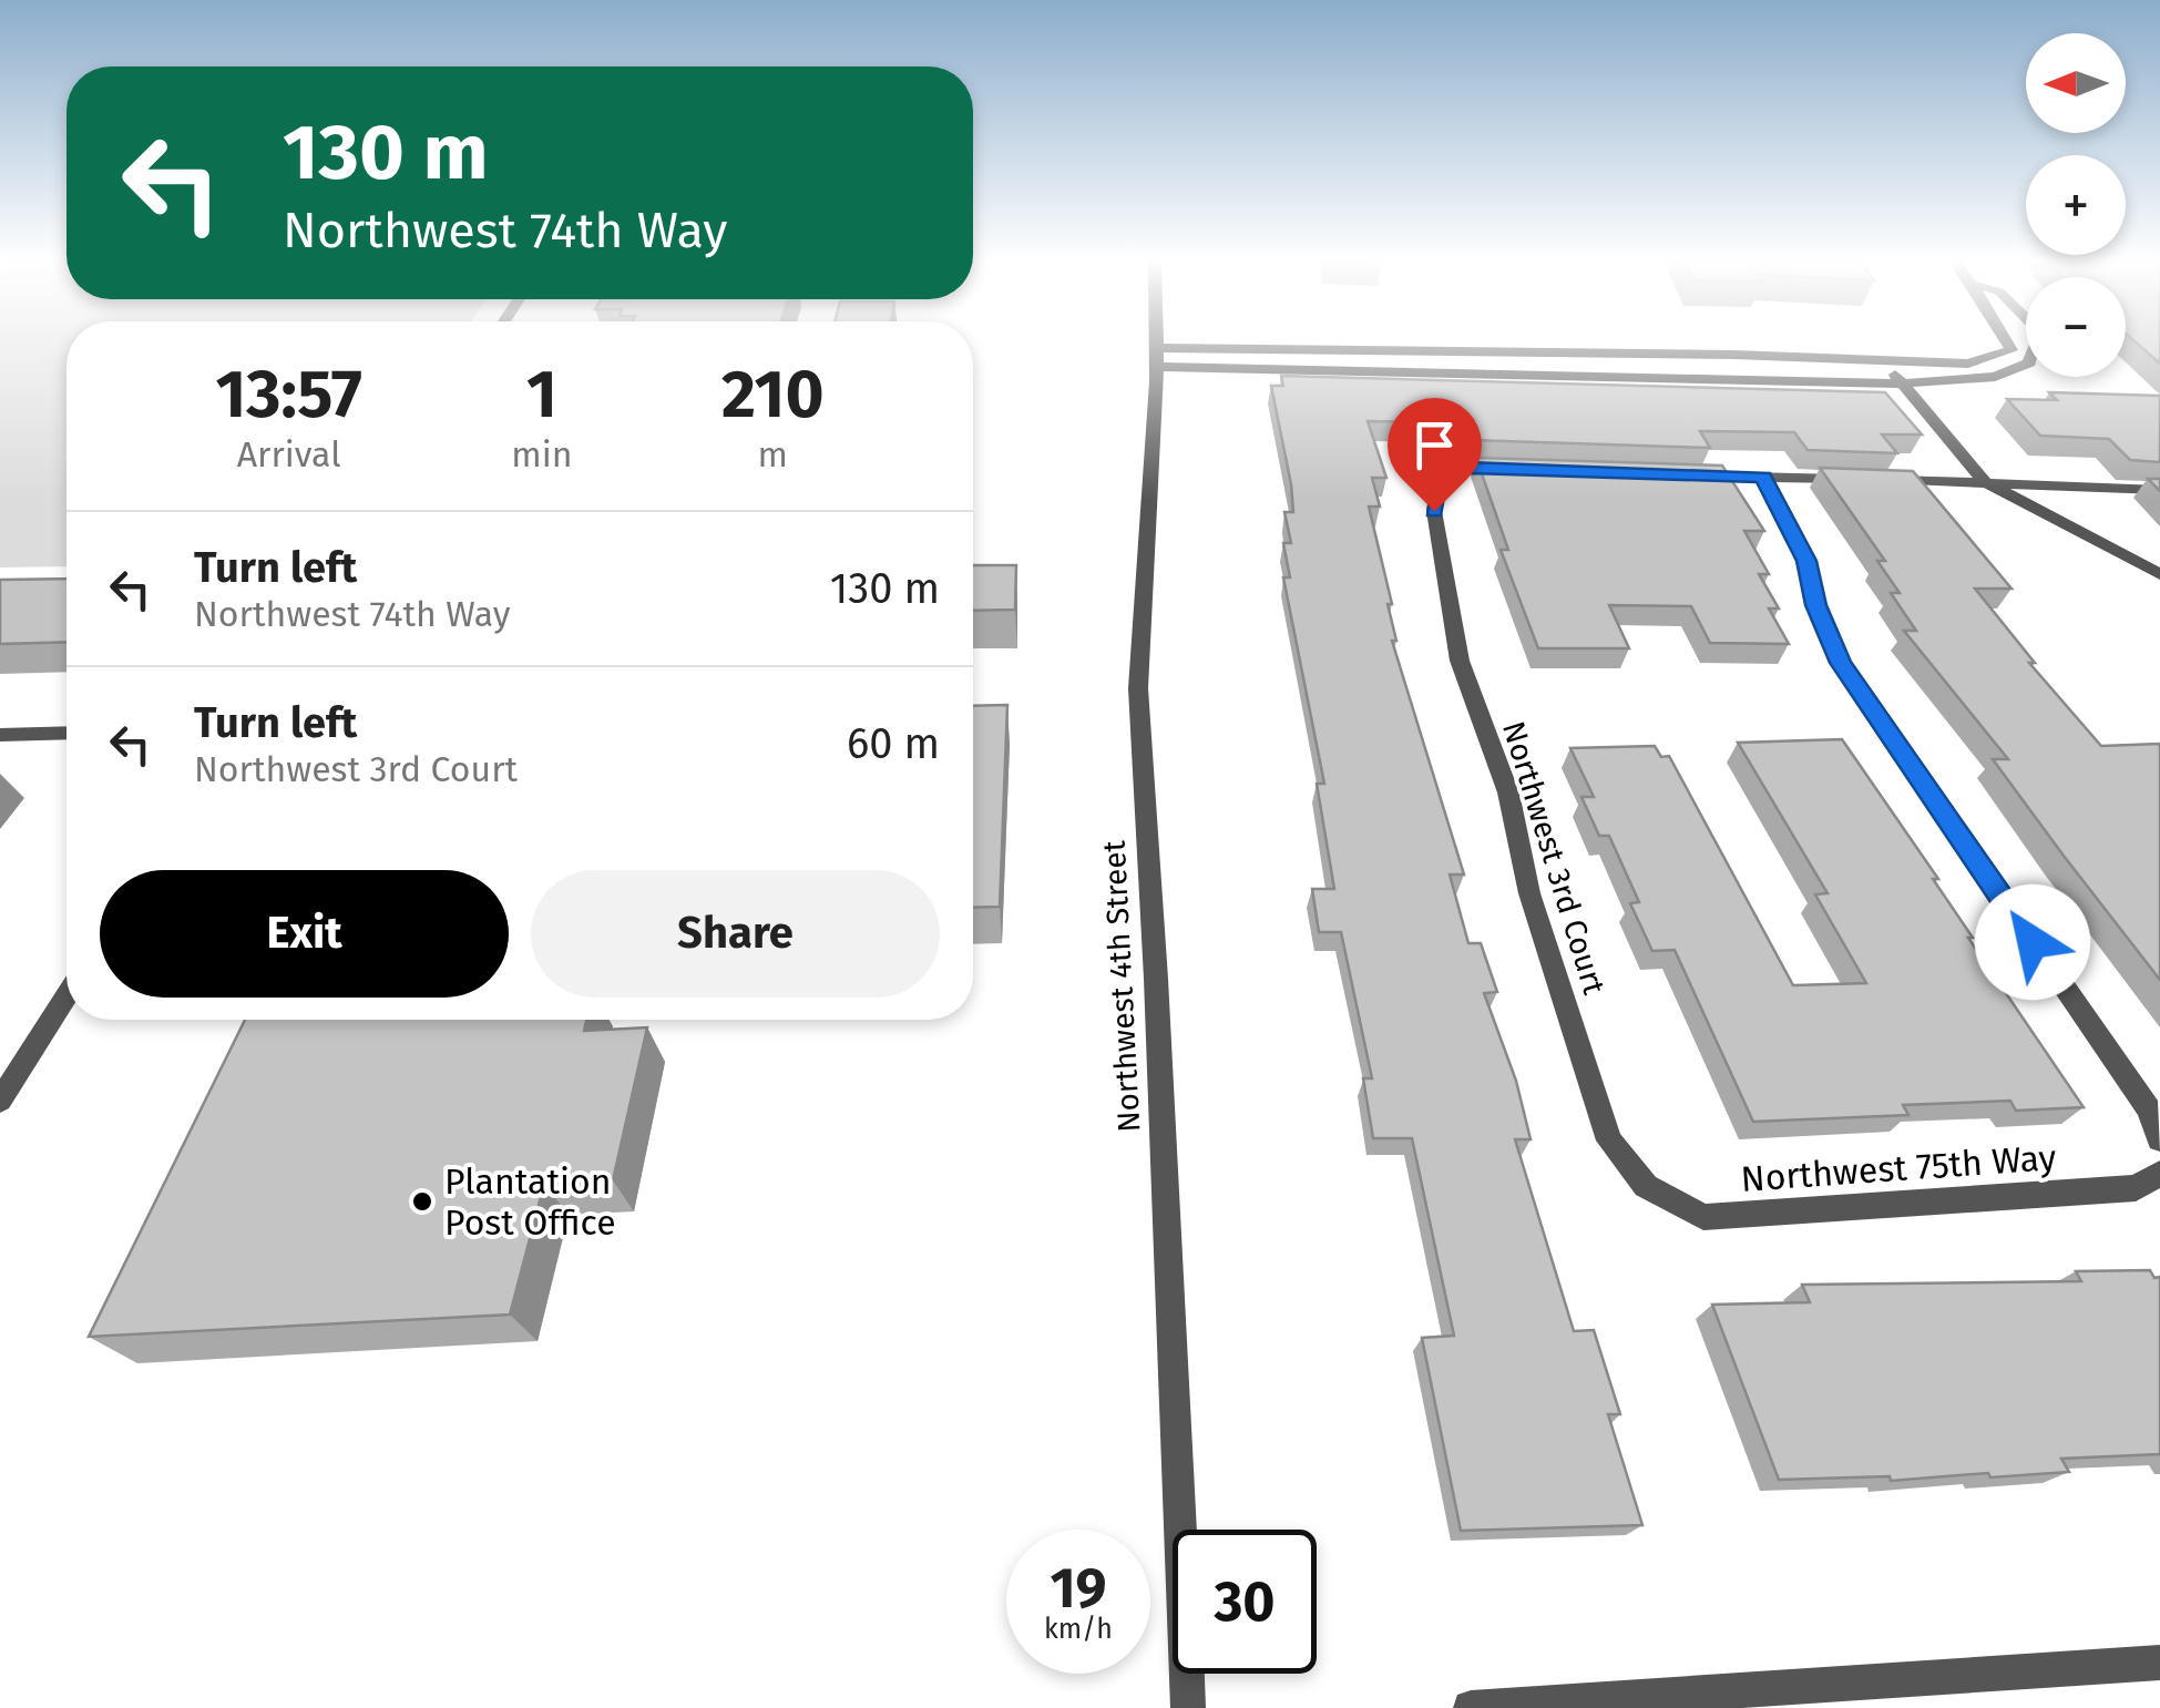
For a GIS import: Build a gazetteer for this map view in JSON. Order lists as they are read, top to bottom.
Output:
{
  "streets": {
    "street": ["Northwest 3rd Court", "Northwest 4th Street", "Northwest 75th Way"]
  },
  "crossings": [
    ["Northwest 3rd Court", "Northwest 75th Way"]
  ],
  "places": ["Plantation Post Office"],
  "north": "left",
  "page": {
    "map_buttons": ["+", "−"],
    "turn": ["130 m", "Northwest 74th Way"],
    "eta": [
      "13:57",
      "Arrival",
      "1",
      "min",
      "210",
      "m"
    ],
    "list": [
      {
        "name": "Turn left",
        "note": "Northwest 74th Way",
        "value": "130 m"
      },
      {
        "name": "Turn left",
        "note": "Northwest 3rd Court",
        "value": "60 m"
      }
    ],
    "buttons": ["Exit", "Share"],
    "speed": "19 km/h",
    "limit": "30"
  }
}
